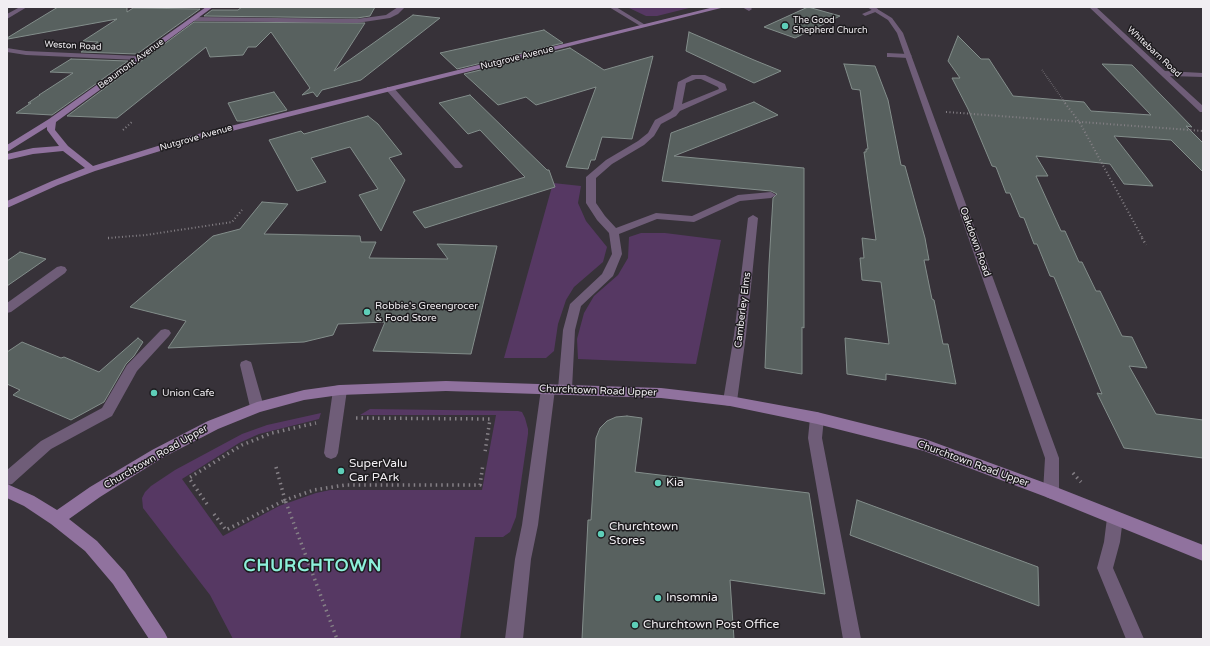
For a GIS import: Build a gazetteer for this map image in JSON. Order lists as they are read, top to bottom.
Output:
{
  "streets": {
    "street": [
      "Weston Road",
      "Whitebarn Road",
      "Nutgrove Avenue",
      "Beaumont Avenue",
      "Oakdown Road",
      "Camberley Elms",
      "Churchtown Road Upper"
    ]
  },
  "crossings": [
    ["Weston Road", "Beaumont Avenue"],
    ["Oakdown Road", "Churchtown Road Upper"],
    ["Camberley Elms", "Churchtown Road Upper"]
  ],
  "districts": ["CHURCHTOWN"],
  "places": [
    "The Good Shepherd Church",
    "Robbie's Greengrocer & Food Store",
    "Union Cafe",
    "SuperValu Car PArk",
    "Kia",
    "Churchtown Stores",
    "Insomnia",
    "Churchtown Post Office"
  ]
}
